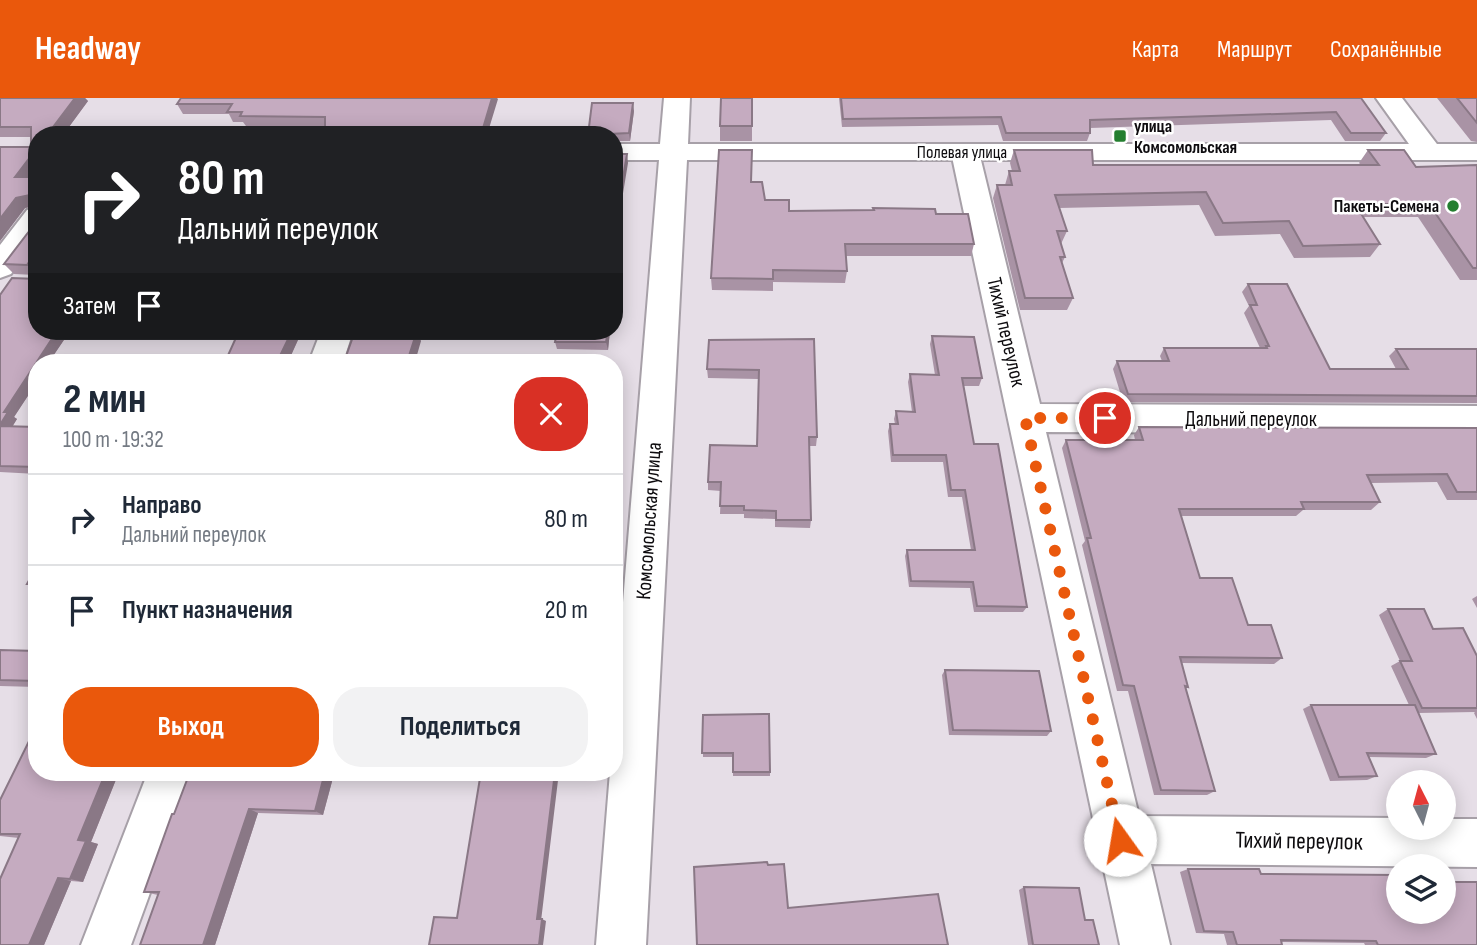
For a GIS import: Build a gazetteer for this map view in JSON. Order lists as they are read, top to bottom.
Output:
{
  "streets": {
    "street": [
      "Полевая улица",
      "Тихий переулок",
      "Дальний переулок",
      "Комсомольская улица"
    ]
  },
  "crossings": [
    ["Полевая улица", "Тихий переулок"],
    ["Полевая улица", "Комсомольская улица"],
    ["Тихий переулок", "Дальний переулок"]
  ],
  "places": {
    "transit": ["улица Комсомольская"],
    "other": ["Пакеты-Семена"]
  },
  "north": "top",
  "page": {
    "header": "Headway",
    "nav": ["Карта", "Маршрут", "Сохранённые"],
    "turn": ["80 m", "Дальний переулок"],
    "then": "Затем",
    "heading": ["2 мин", "100 m · 19:32"],
    "list": [
      {
        "name": "Направо",
        "note": "Дальний переулок",
        "value": "80 m"
      },
      {
        "name": "Пункт назначения",
        "value": "20 m"
      }
    ],
    "buttons": ["Выход", "Поделиться"]
  }
}
